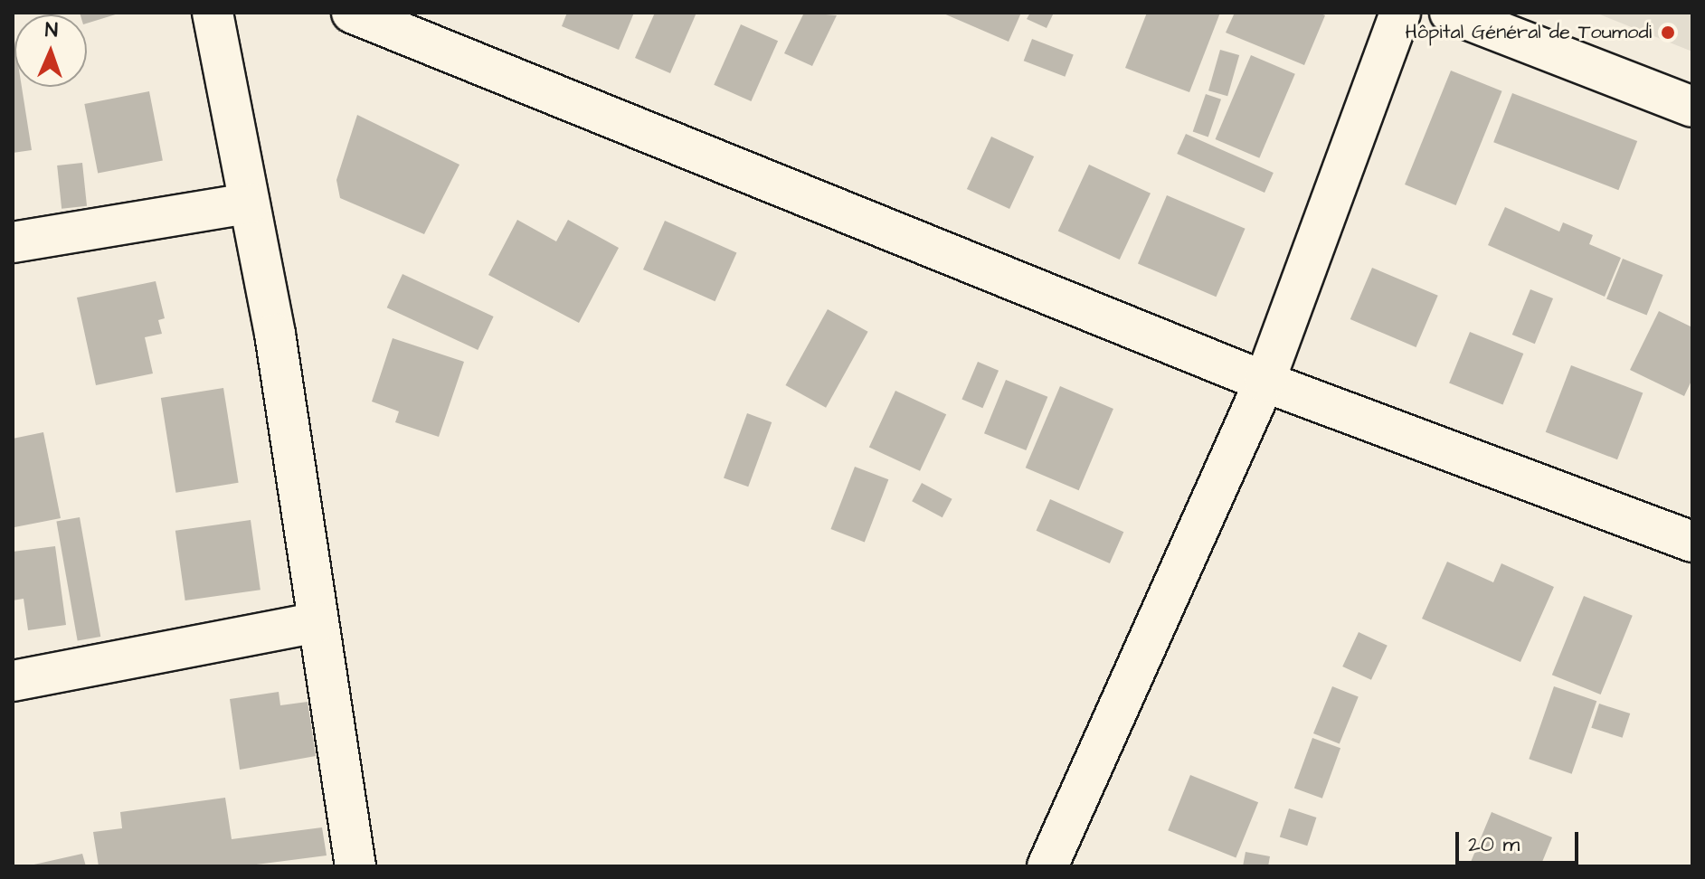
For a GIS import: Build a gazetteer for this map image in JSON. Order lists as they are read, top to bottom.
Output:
{
  "places": ["Hôpital Général de Toumodi"],
  "scale_bar": "20 m",
  "north": "top"
}
